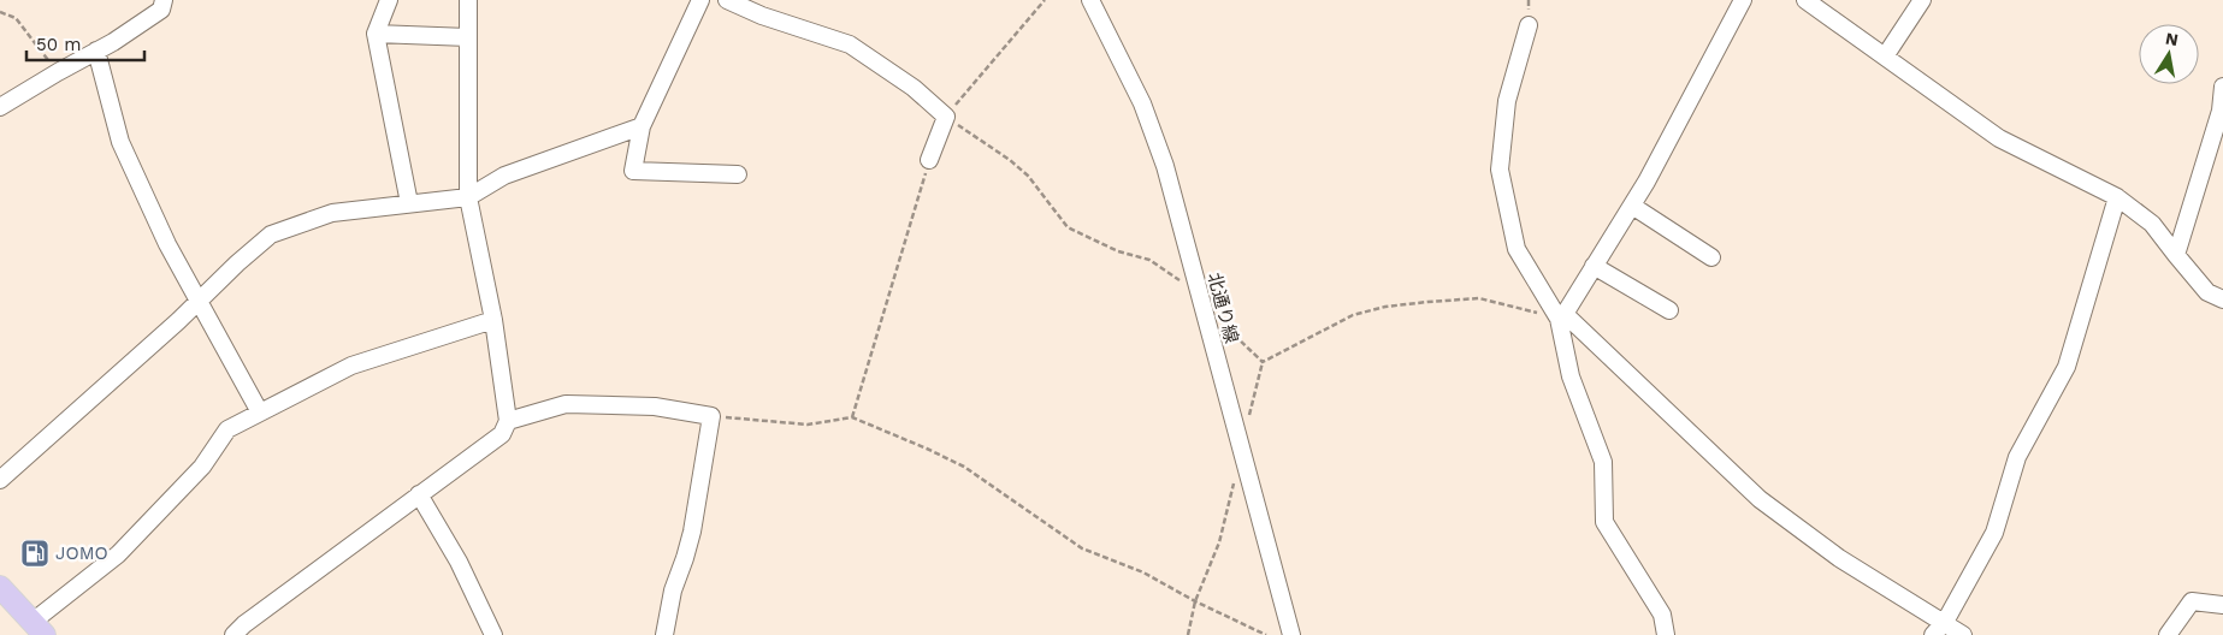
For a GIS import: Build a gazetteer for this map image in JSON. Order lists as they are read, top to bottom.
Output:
{
  "streets": {
    "street": ["北通り線"]
  },
  "places": {
    "fuel station": ["JOMO"]
  },
  "scale_bar": "50 m",
  "north": "top"
}
